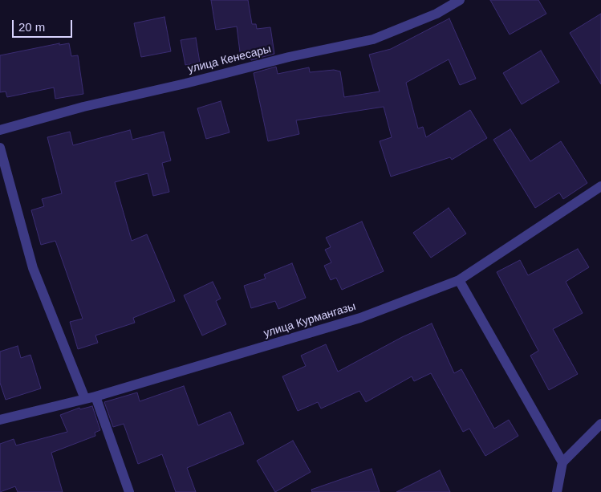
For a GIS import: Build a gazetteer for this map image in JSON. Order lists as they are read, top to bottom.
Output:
{
  "streets": {
    "street": ["улица Кенесары", "улица Курмангазы"]
  },
  "scale_bar": "20 m"
}
